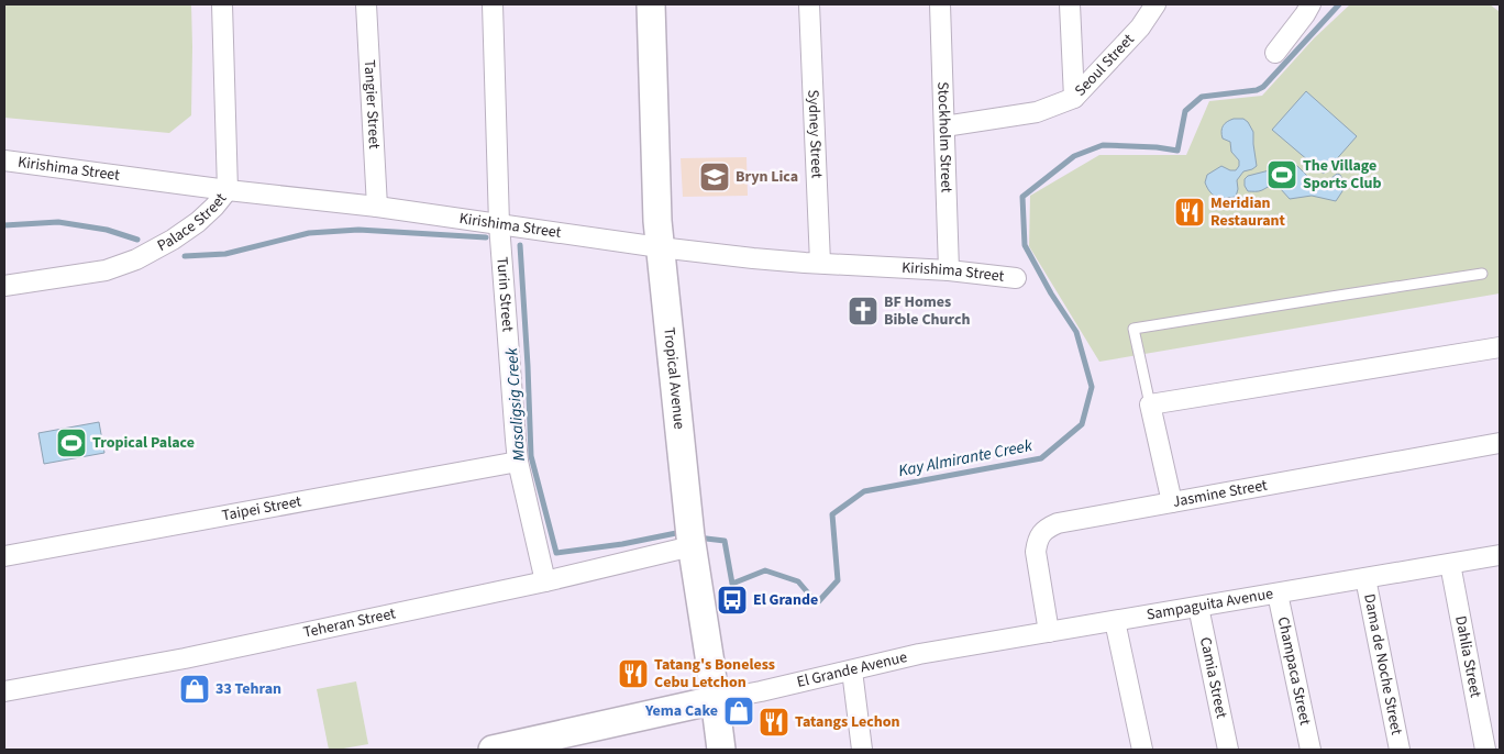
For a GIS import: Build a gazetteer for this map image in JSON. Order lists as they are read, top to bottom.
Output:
{
  "streets": {
    "street": [
      "Seoul Street",
      "Tangier Street",
      "Sydney Street",
      "Stockholm Street",
      "Kirishima Street",
      "Palace Street",
      "Turin Street",
      "Tropical Avenue",
      "Jasmine Street",
      "Taipei Street",
      "Sampaguita Avenue",
      "Teheran Street",
      "Dahlia Street",
      "Dama de Noche Street",
      "El Grande Avenue",
      "Champaca Street",
      "Camia Street"
    ]
  },
  "crossings": [
    ["Seoul Street", "Stockholm Street"],
    ["Tangier Street", "Kirishima Street"],
    ["Sydney Street", "Kirishima Street"],
    ["Stockholm Street", "Kirishima Street"],
    ["Kirishima Street", "Palace Street"],
    ["Kirishima Street", "Turin Street"],
    ["Kirishima Street", "Tropical Avenue"],
    ["Turin Street", "Taipei Street"],
    ["Turin Street", "Teheran Street"],
    ["Tropical Avenue", "Teheran Street"],
    ["Tropical Avenue", "El Grande Avenue"],
    ["Jasmine Street", "Sampaguita Avenue"],
    ["Sampaguita Avenue", "Dahlia Street"],
    ["Sampaguita Avenue", "Dama de Noche Street"],
    ["Sampaguita Avenue", "El Grande Avenue"],
    ["Sampaguita Avenue", "Champaca Street"],
    ["Sampaguita Avenue", "Camia Street"]
  ],
  "water": ["Masaligsig Creek", "Kay Almirante Creek"],
  "places": {
    "sports": ["The Village Sports Club", "Tropical Palace"],
    "school or university": ["Bryn Lica"],
    "restaurant": ["Meridian Restaurant", "Tatang's Boneless Cebu Letchon", "Tatangs Lechon"],
    "church": ["BF Homes Bible Church"],
    "bus stop": ["El Grande"],
    "shop": ["33 Tehran", "Yema Cake"]
  }
}
